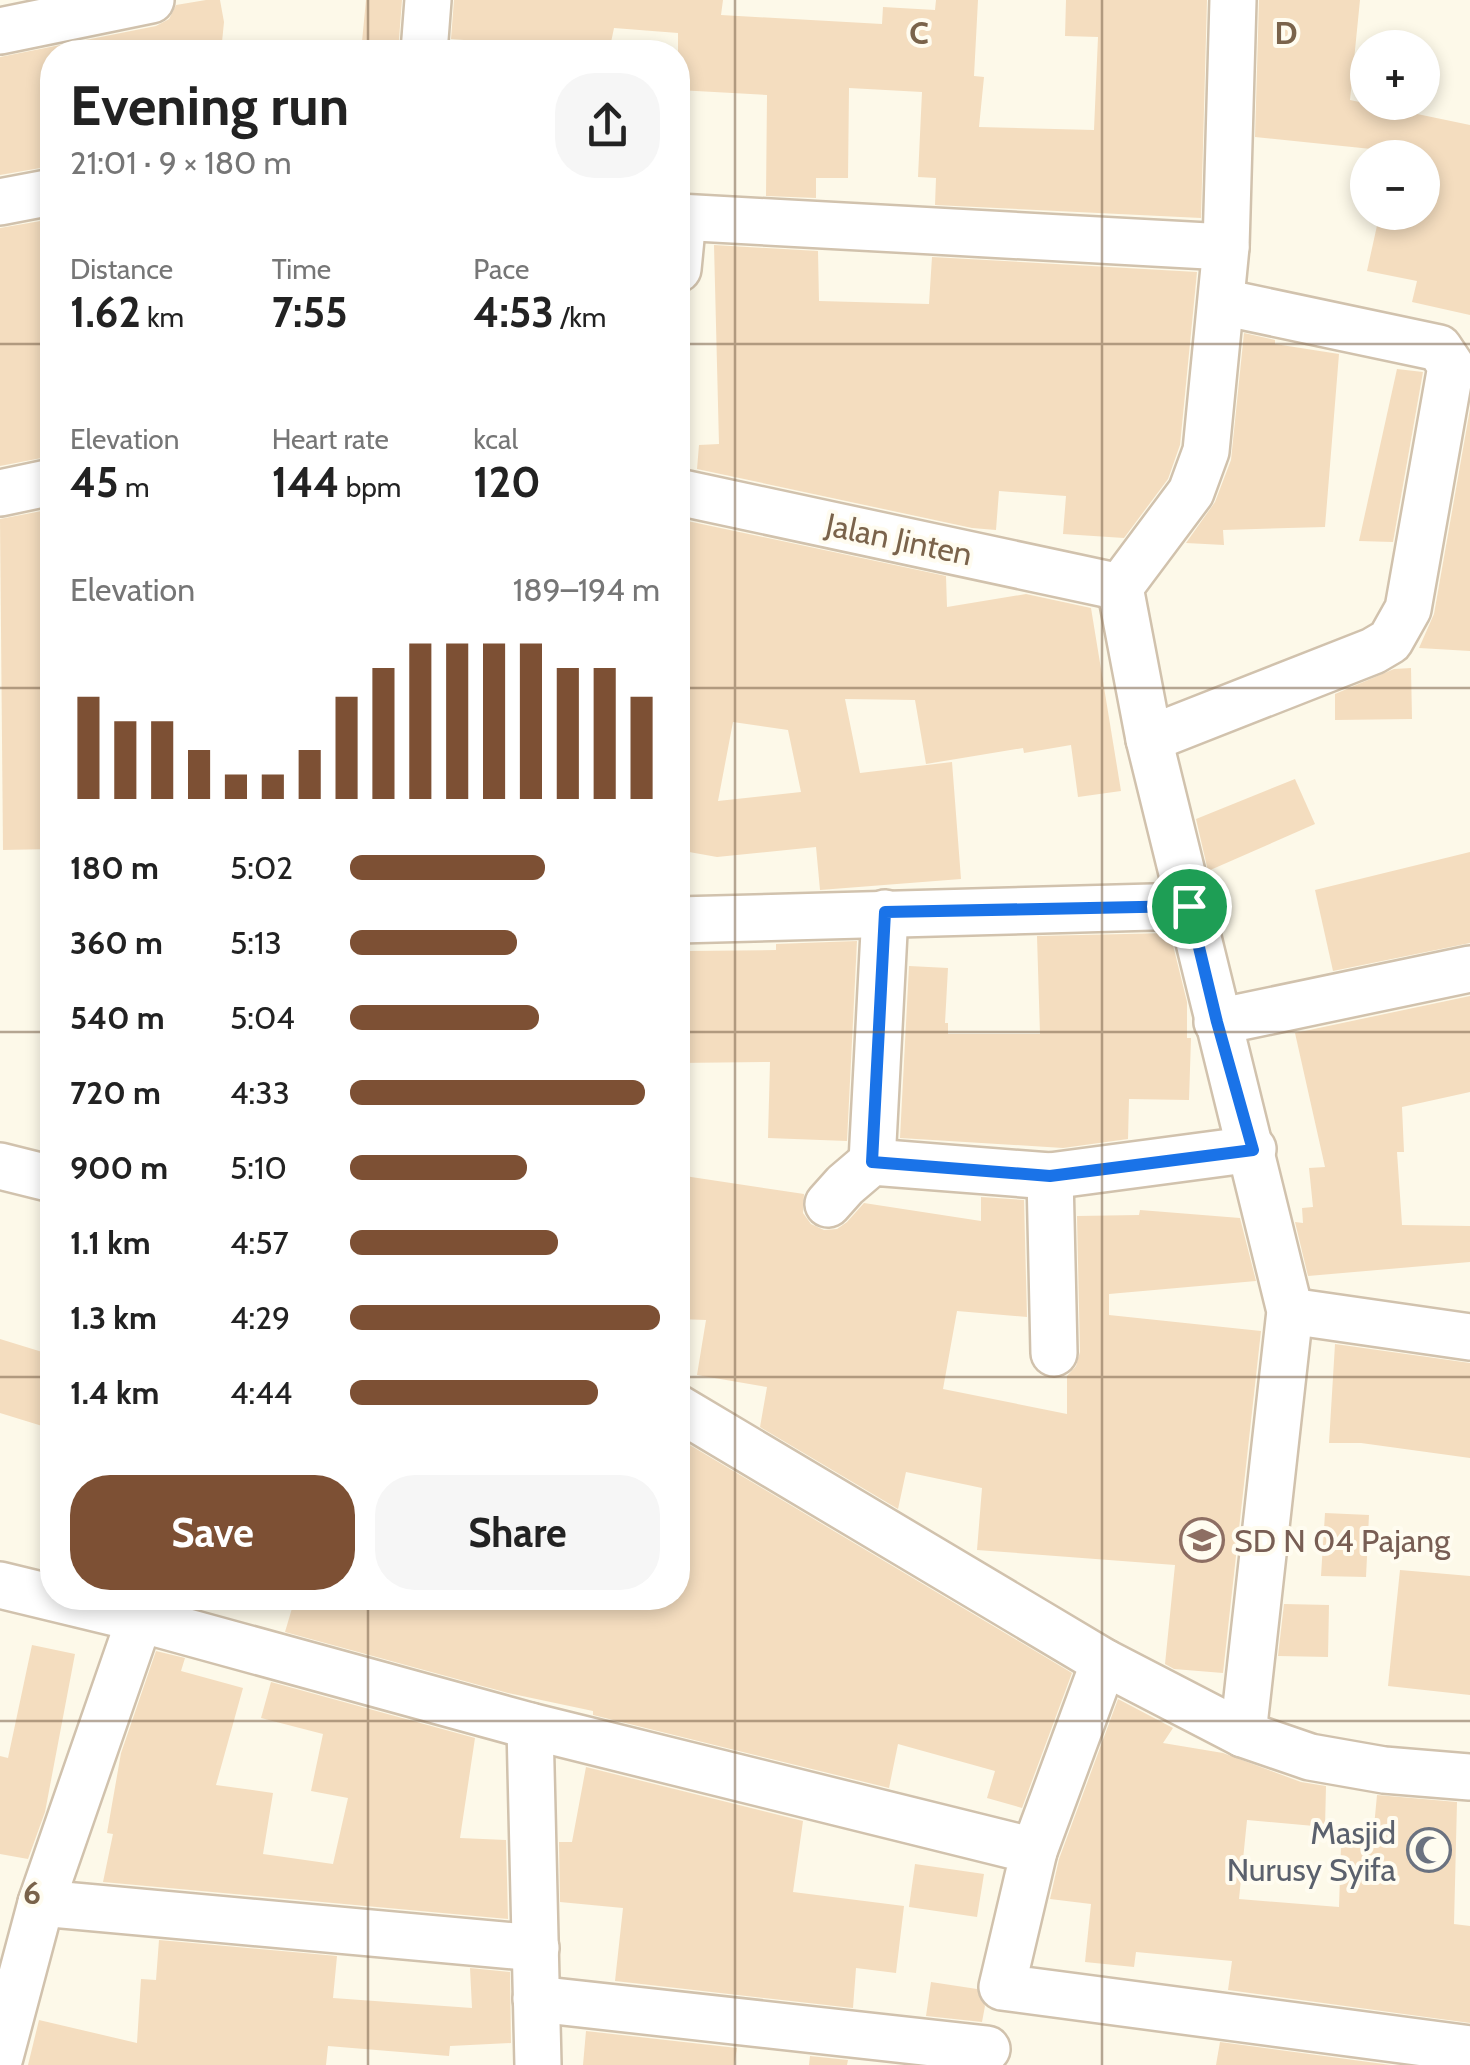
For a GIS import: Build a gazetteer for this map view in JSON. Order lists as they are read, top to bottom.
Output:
{
  "streets": {
    "street": ["Jalan Jinten"]
  },
  "places": {
    "school or university": ["SD N 04 Pajang"],
    "mosque": ["Masjid Nurusy Syifa"]
  },
  "page": {
    "map_buttons": ["+", "−"],
    "heading": ["Evening run", "21:01 · 9 × 180 m"],
    "stats": [
      ["Distance", "1.62 km"],
      ["Time", "7:55"],
      ["Pace", "4:53 /km"],
      ["Elevation", "45 m"],
      ["Heart rate", "144 bpm"],
      ["kcal", "120"]
    ],
    "chart": ["Elevation", "189–194 m"],
    "list": [
      {
        "name": "180 m",
        "note": "5:02"
      },
      {
        "name": "360 m",
        "note": "5:13"
      },
      {
        "name": "540 m",
        "note": "5:04"
      },
      {
        "name": "720 m",
        "note": "4:33"
      },
      {
        "name": "900 m",
        "note": "5:10"
      },
      {
        "name": "1.1 km",
        "note": "4:57"
      },
      {
        "name": "1.3 km",
        "note": "4:29"
      },
      {
        "name": "1.4 km",
        "note": "4:44"
      }
    ],
    "buttons": ["Save", "Share"]
  },
  "grid": {
    "columns": ["C", "D"],
    "rows": ["6"]
  }
}
